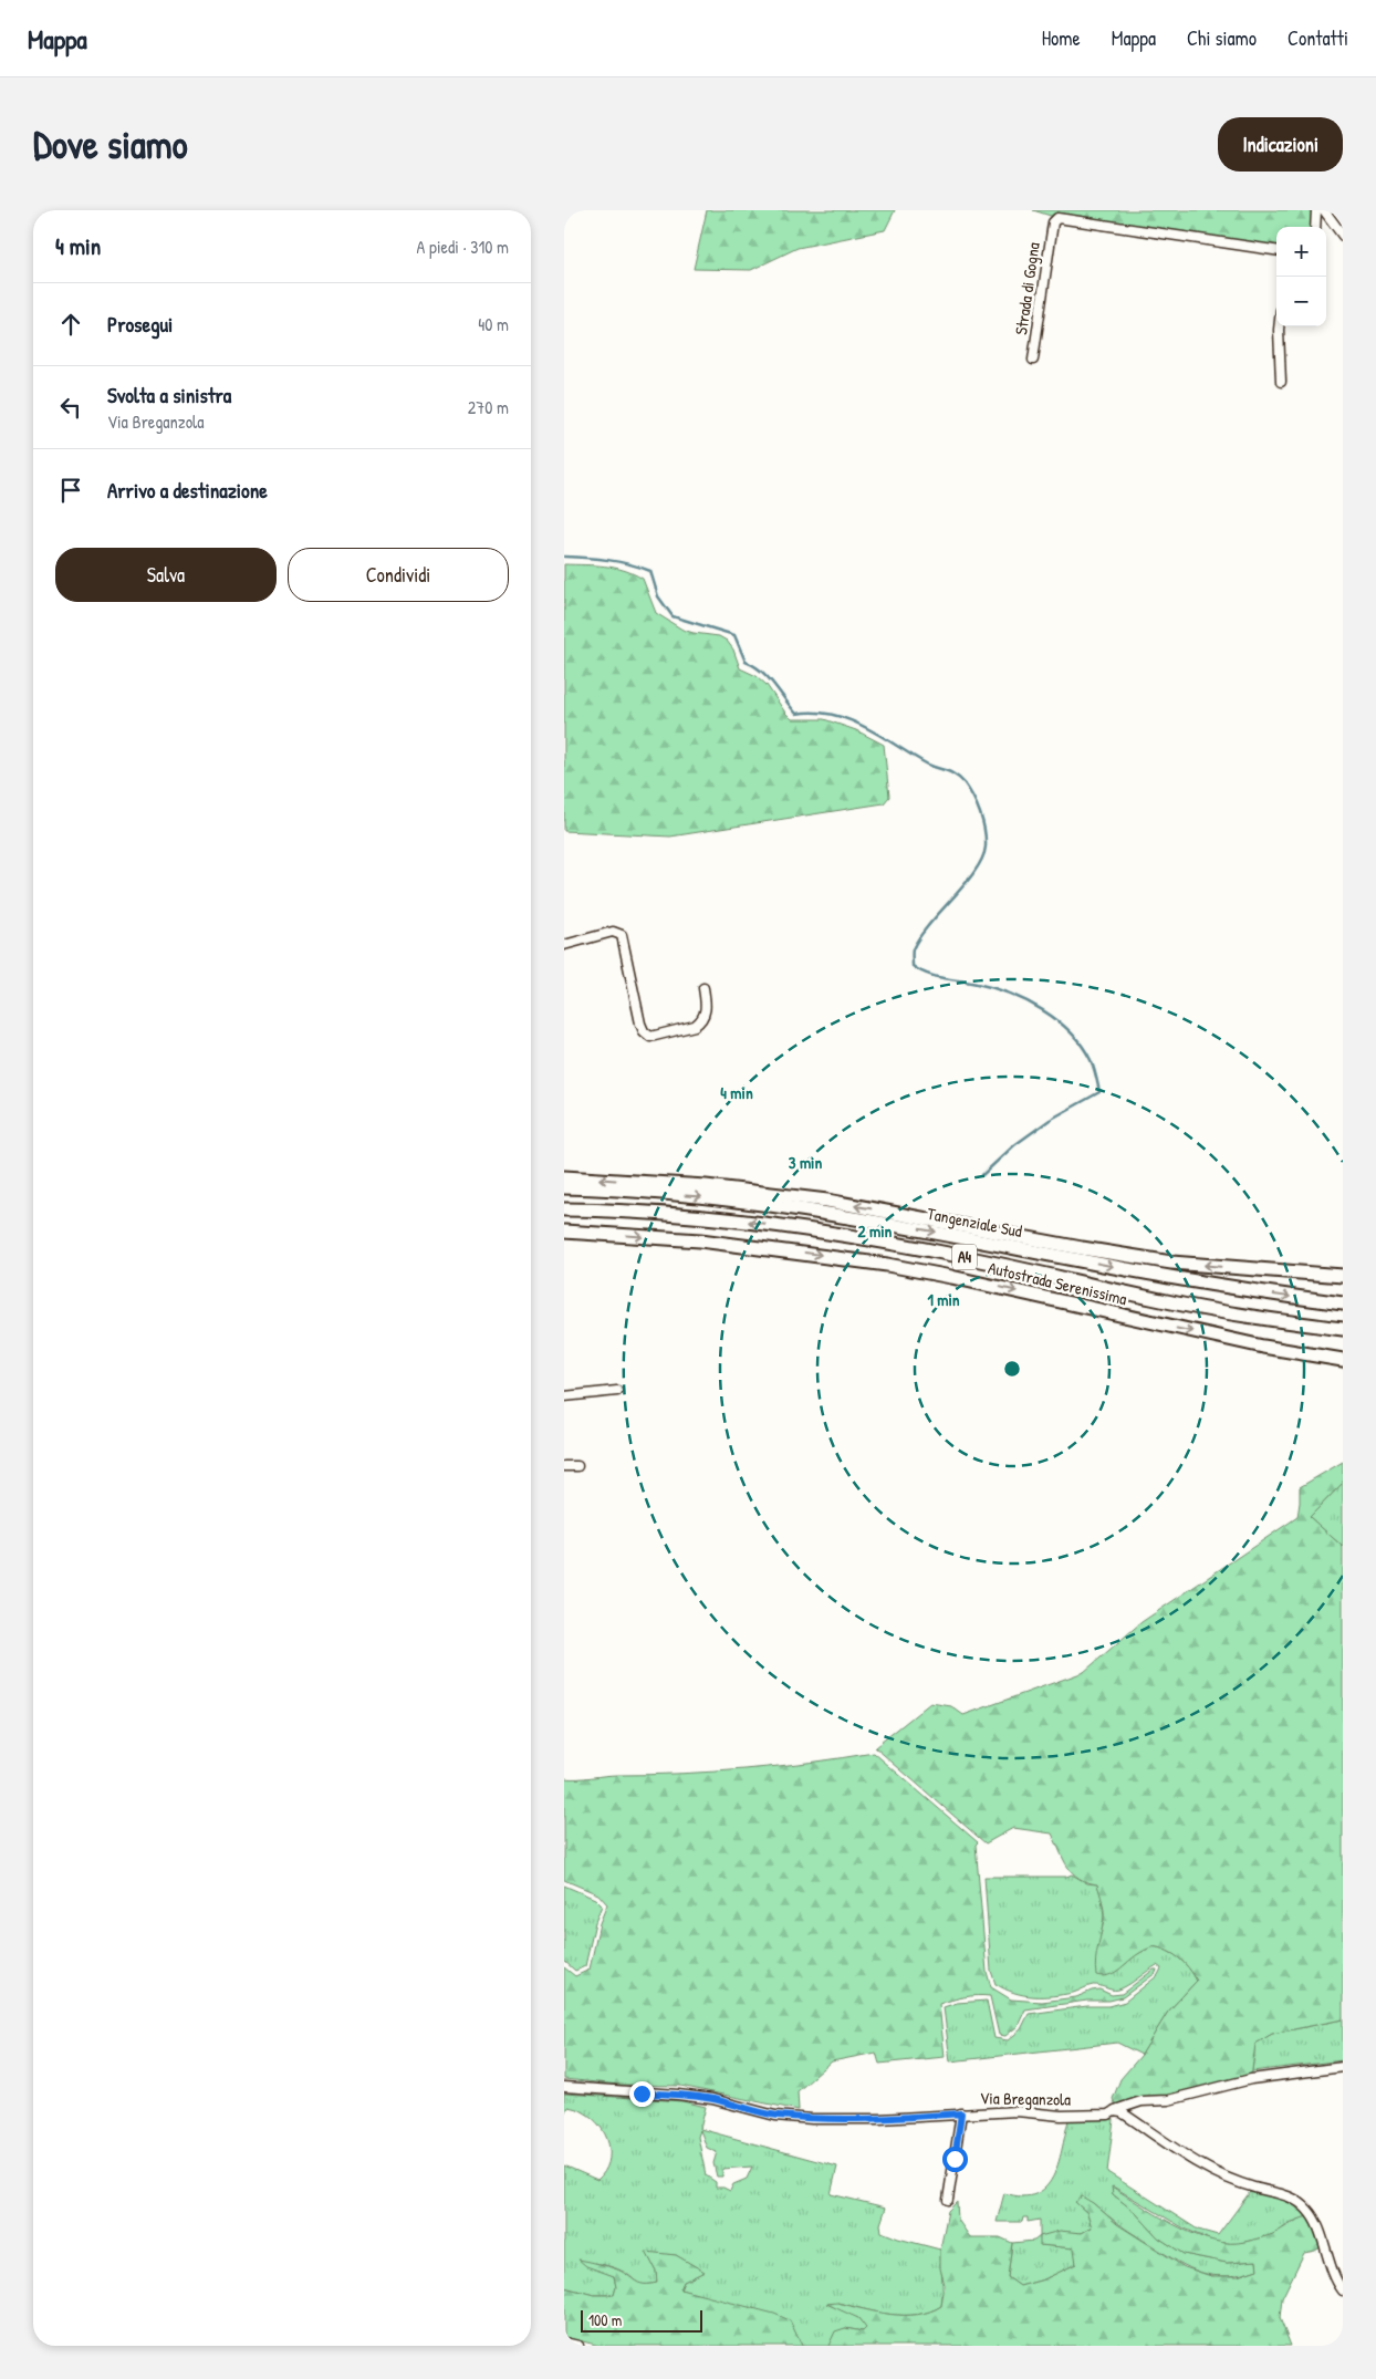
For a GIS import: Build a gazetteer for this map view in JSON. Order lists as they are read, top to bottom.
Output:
{
  "streets": {
    "highway": ["Tangenziale Sud", "A4", "Autostrada Serenissima"],
    "street": ["Strada di Gogna", "Via Breganzola"]
  },
  "scale_bar": "100 m",
  "page": {
    "header": "Mappa",
    "nav": [
      "Home",
      "Mappa",
      "Chi siamo",
      "Contatti"
    ],
    "buttons": [
      "Indicazioni",
      ["Salva", "Condividi"]
    ],
    "title": "Dove siamo",
    "heading": ["4 min", "A piedi · 310 m"],
    "map_buttons": ["+", "−"],
    "list": [
      ["Prosegui", "40 m"],
      ["Svolta a sinistra", "Via Breganzola", "270 m"],
      "Arrivo a destinazione"
    ],
    "scale": "100 m"
  },
  "rings": [
    "4 min",
    "3 min",
    "2 min",
    "1 min"
  ]
}
